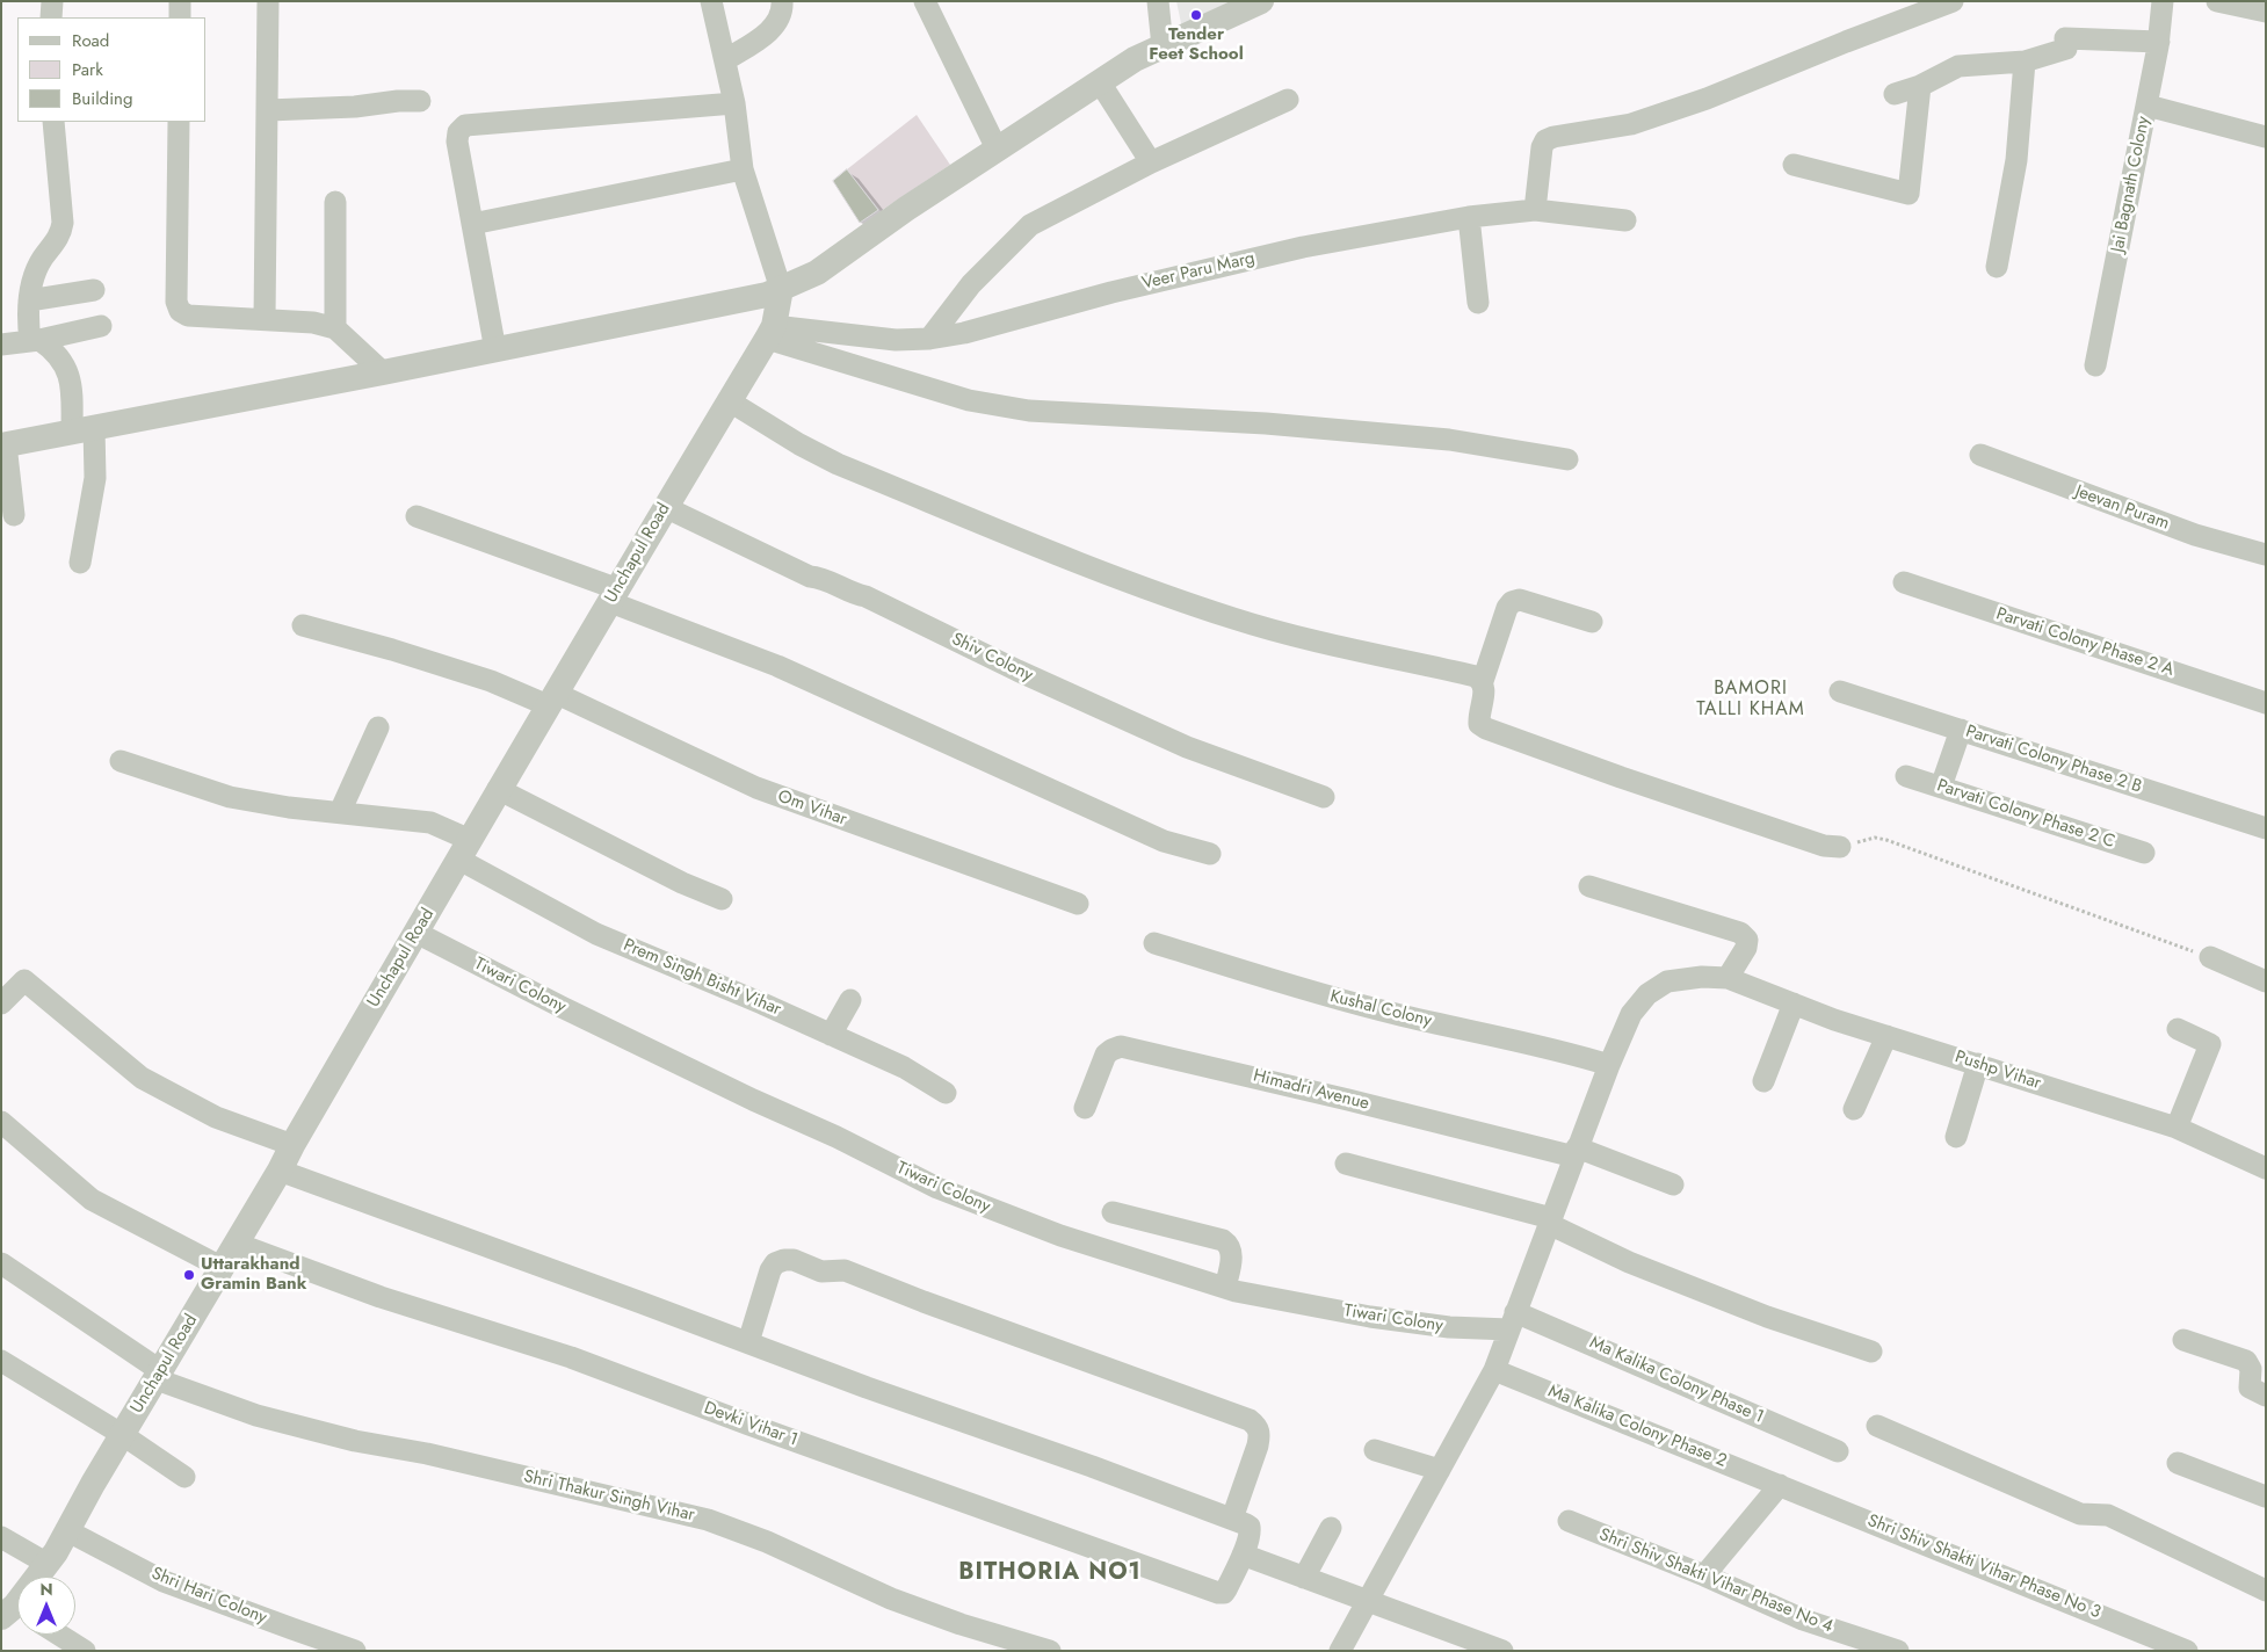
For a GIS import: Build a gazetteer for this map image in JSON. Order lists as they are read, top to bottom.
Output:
{
  "streets": {
    "street": [
      "Jai Bagnath Colony",
      "Veer Paru Marg",
      "Jeevan Puram",
      "Unchapul Road",
      "Parvati Colony Phase 2 A",
      "Shiv Colony",
      "Parvati Colony Phase 2 B",
      "Om Vihar",
      "Parvati Colony Phase 2 C",
      "Prem Singh Bisht Vihar",
      "Tiwari Colony",
      "Kushal Colony",
      "Pushp Vihar",
      "Himadri Avenue",
      "Ma Kalika Colony Phase 1",
      "Devki Vihar 1",
      "Ma Kalika Colony Phase 2",
      "Shri Thakur Singh Vihar",
      "Shri Shiv Shakti Vihar Phase No 3",
      "Shri Shiv Shakti Vihar Phase No 4",
      "Shri Hari Colony"
    ]
  },
  "crossings": [
    ["Veer Paru Marg", "Unchapul Road"],
    ["Unchapul Road", "Shiv Colony"],
    ["Unchapul Road", "Om Vihar"],
    ["Unchapul Road", "Prem Singh Bisht Vihar"],
    ["Unchapul Road", "Tiwari Colony"],
    ["Unchapul Road", "Devki Vihar 1"],
    ["Unchapul Road", "Shri Thakur Singh Vihar"],
    ["Unchapul Road", "Shri Hari Colony"],
    ["Tiwari Colony", "Pushp Vihar"],
    ["Tiwari Colony", "Ma Kalika Colony Phase 1"],
    ["Kushal Colony", "Pushp Vihar"],
    ["Pushp Vihar", "Himadri Avenue"],
    ["Pushp Vihar", "Ma Kalika Colony Phase 1"],
    ["Pushp Vihar", "Ma Kalika Colony Phase 2"],
    ["Ma Kalika Colony Phase 2", "Shri Shiv Shakti Vihar Phase No 3"]
  ],
  "districts": ["BAMORI TALLI KHAM", "BITHORIA NO1"],
  "places": ["Tender Feet School", "Uttarakhand Gramin Bank"],
  "legend": ["Road", "Park", "Building"],
  "north": "top"
}
